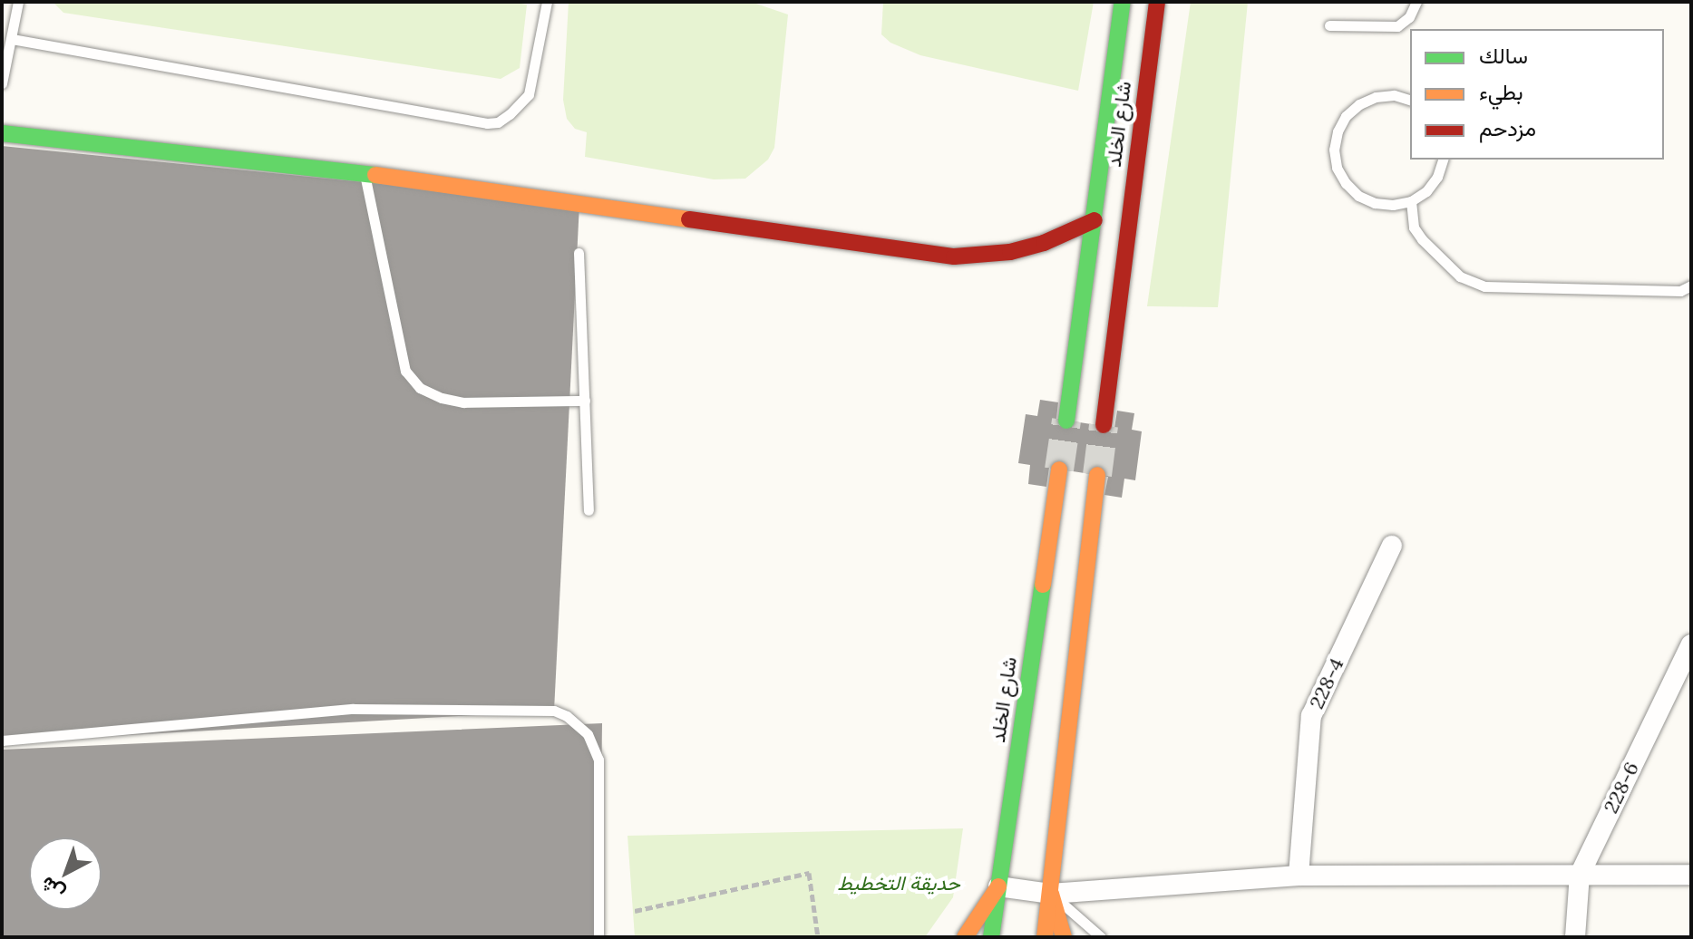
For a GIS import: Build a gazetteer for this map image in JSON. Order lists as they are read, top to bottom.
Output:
{
  "streets": {
    "main road": ["شارع الخلد"],
    "street": ["228-4", "228-6"]
  },
  "parks": ["حديقة التخطيط"],
  "legend": ["سالك", "بطيء", "مزدحم"],
  "north": "bottom left"
}
